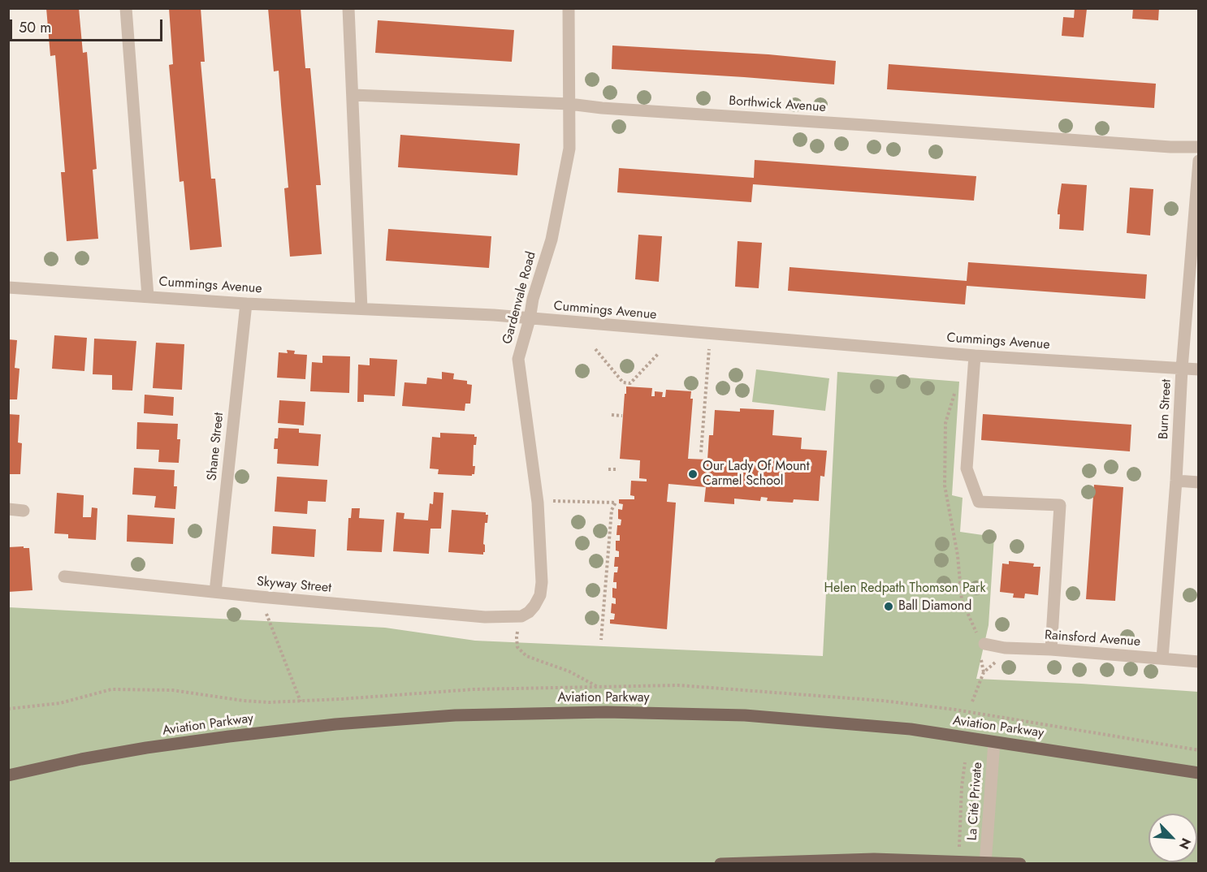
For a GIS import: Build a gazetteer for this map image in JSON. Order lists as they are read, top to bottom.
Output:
{
  "streets": {
    "main road": ["Aviation Parkway"],
    "street": [
      "Borthwick Avenue",
      "Cummings Avenue",
      "Gardenvale Road",
      "Burn Street",
      "Shane Street",
      "Skyway Street",
      "Rainsford Avenue",
      "La Cité Private"
    ]
  },
  "crossings": [
    ["Borthwick Avenue", "Gardenvale Road"],
    ["Cummings Avenue", "Gardenvale Road"],
    ["Cummings Avenue", "Burn Street"],
    ["Cummings Avenue", "Shane Street"],
    ["Gardenvale Road", "Skyway Street"],
    ["Burn Street", "Rainsford Avenue"],
    ["Shane Street", "Skyway Street"],
    ["Aviation Parkway", "La Cité Private"]
  ],
  "parks": ["Helen Redpath Thomson Park"],
  "places": ["Our Lady Of Mount Carmel School", "Ball Diamond"],
  "scale_bar": "50 m",
  "north": "bottom right"
}
